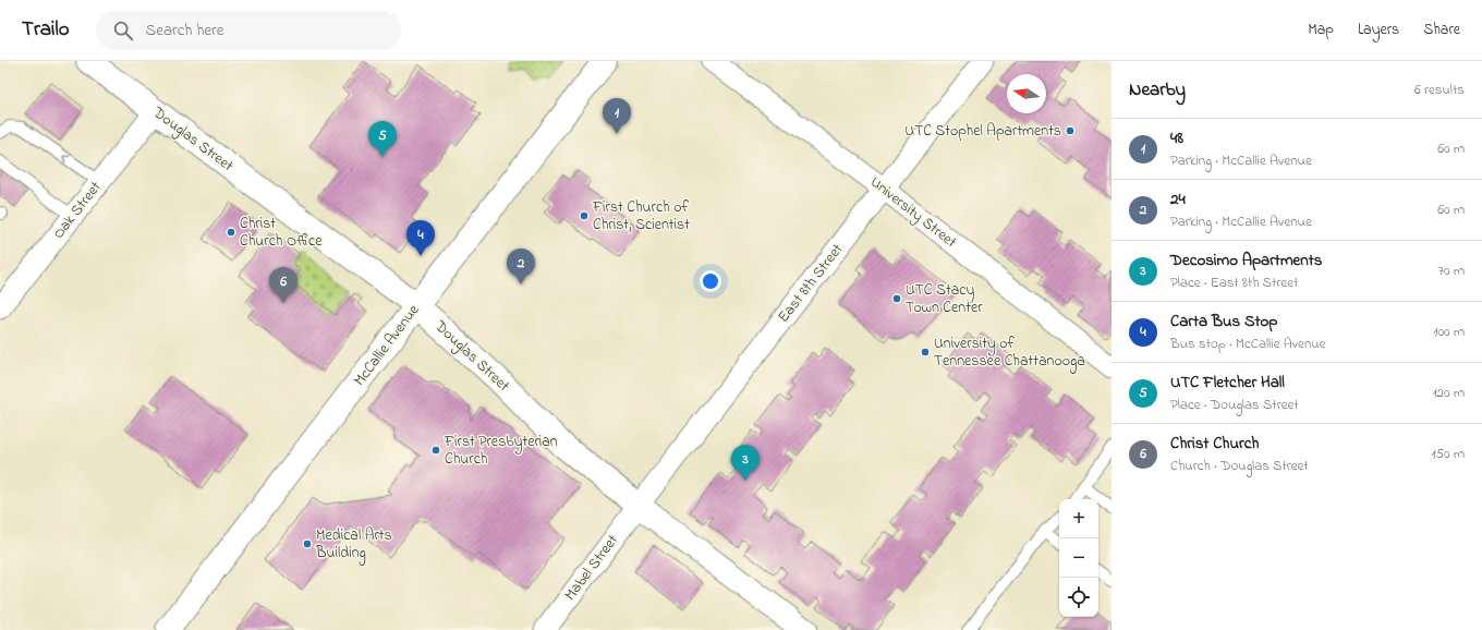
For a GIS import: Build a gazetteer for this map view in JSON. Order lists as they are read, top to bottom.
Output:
{
  "streets": {
    "street": [
      "Douglas Street",
      "Oak Street",
      "University Street",
      "East 8th Street",
      "McCallie Avenue",
      "Mabel Street"
    ]
  },
  "crossings": [
    ["Douglas Street", "Oak Street"],
    ["Douglas Street", "East 8th Street"],
    ["Douglas Street", "McCallie Avenue"],
    ["Douglas Street", "Mabel Street"],
    ["University Street", "East 8th Street"],
    ["East 8th Street", "Mabel Street"]
  ],
  "places": [
    "UTC Stophel Apartments",
    "First Church of Christ, Scientist",
    "Christ Church Office",
    "UTC Stacy Town Center",
    "University of Tennessee Chattanooga",
    "First Presbyterian Church",
    "Medical Arts Building"
  ],
  "north": "left",
  "page": {
    "header": "Trailo",
    "search": "Search here",
    "nav": ["Map", "Layers", "Share"],
    "heading": ["Nearby", "6 results"],
    "pins": [
      "1",
      "5",
      "4",
      "2",
      "6",
      "3"
    ],
    "list": [
      {
        "mark": "1",
        "name": "48",
        "note": "Parking · McCallie Avenue",
        "value": "60 m"
      },
      {
        "mark": "2",
        "name": "24",
        "note": "Parking · McCallie Avenue",
        "value": "60 m"
      },
      {
        "mark": "3",
        "name": "Decosimo Apartments",
        "note": "Place · East 8th Street",
        "value": "70 m"
      },
      {
        "mark": "4",
        "name": "Carta Bus Stop",
        "note": "Bus stop · McCallie Avenue",
        "value": "100 m"
      },
      {
        "mark": "5",
        "name": "UTC Fletcher Hall",
        "note": "Place · Douglas Street",
        "value": "120 m"
      },
      {
        "mark": "6",
        "name": "Christ Church",
        "note": "Church · Douglas Street",
        "value": "150 m"
      }
    ],
    "map_buttons": ["+", "−"]
  }
}
